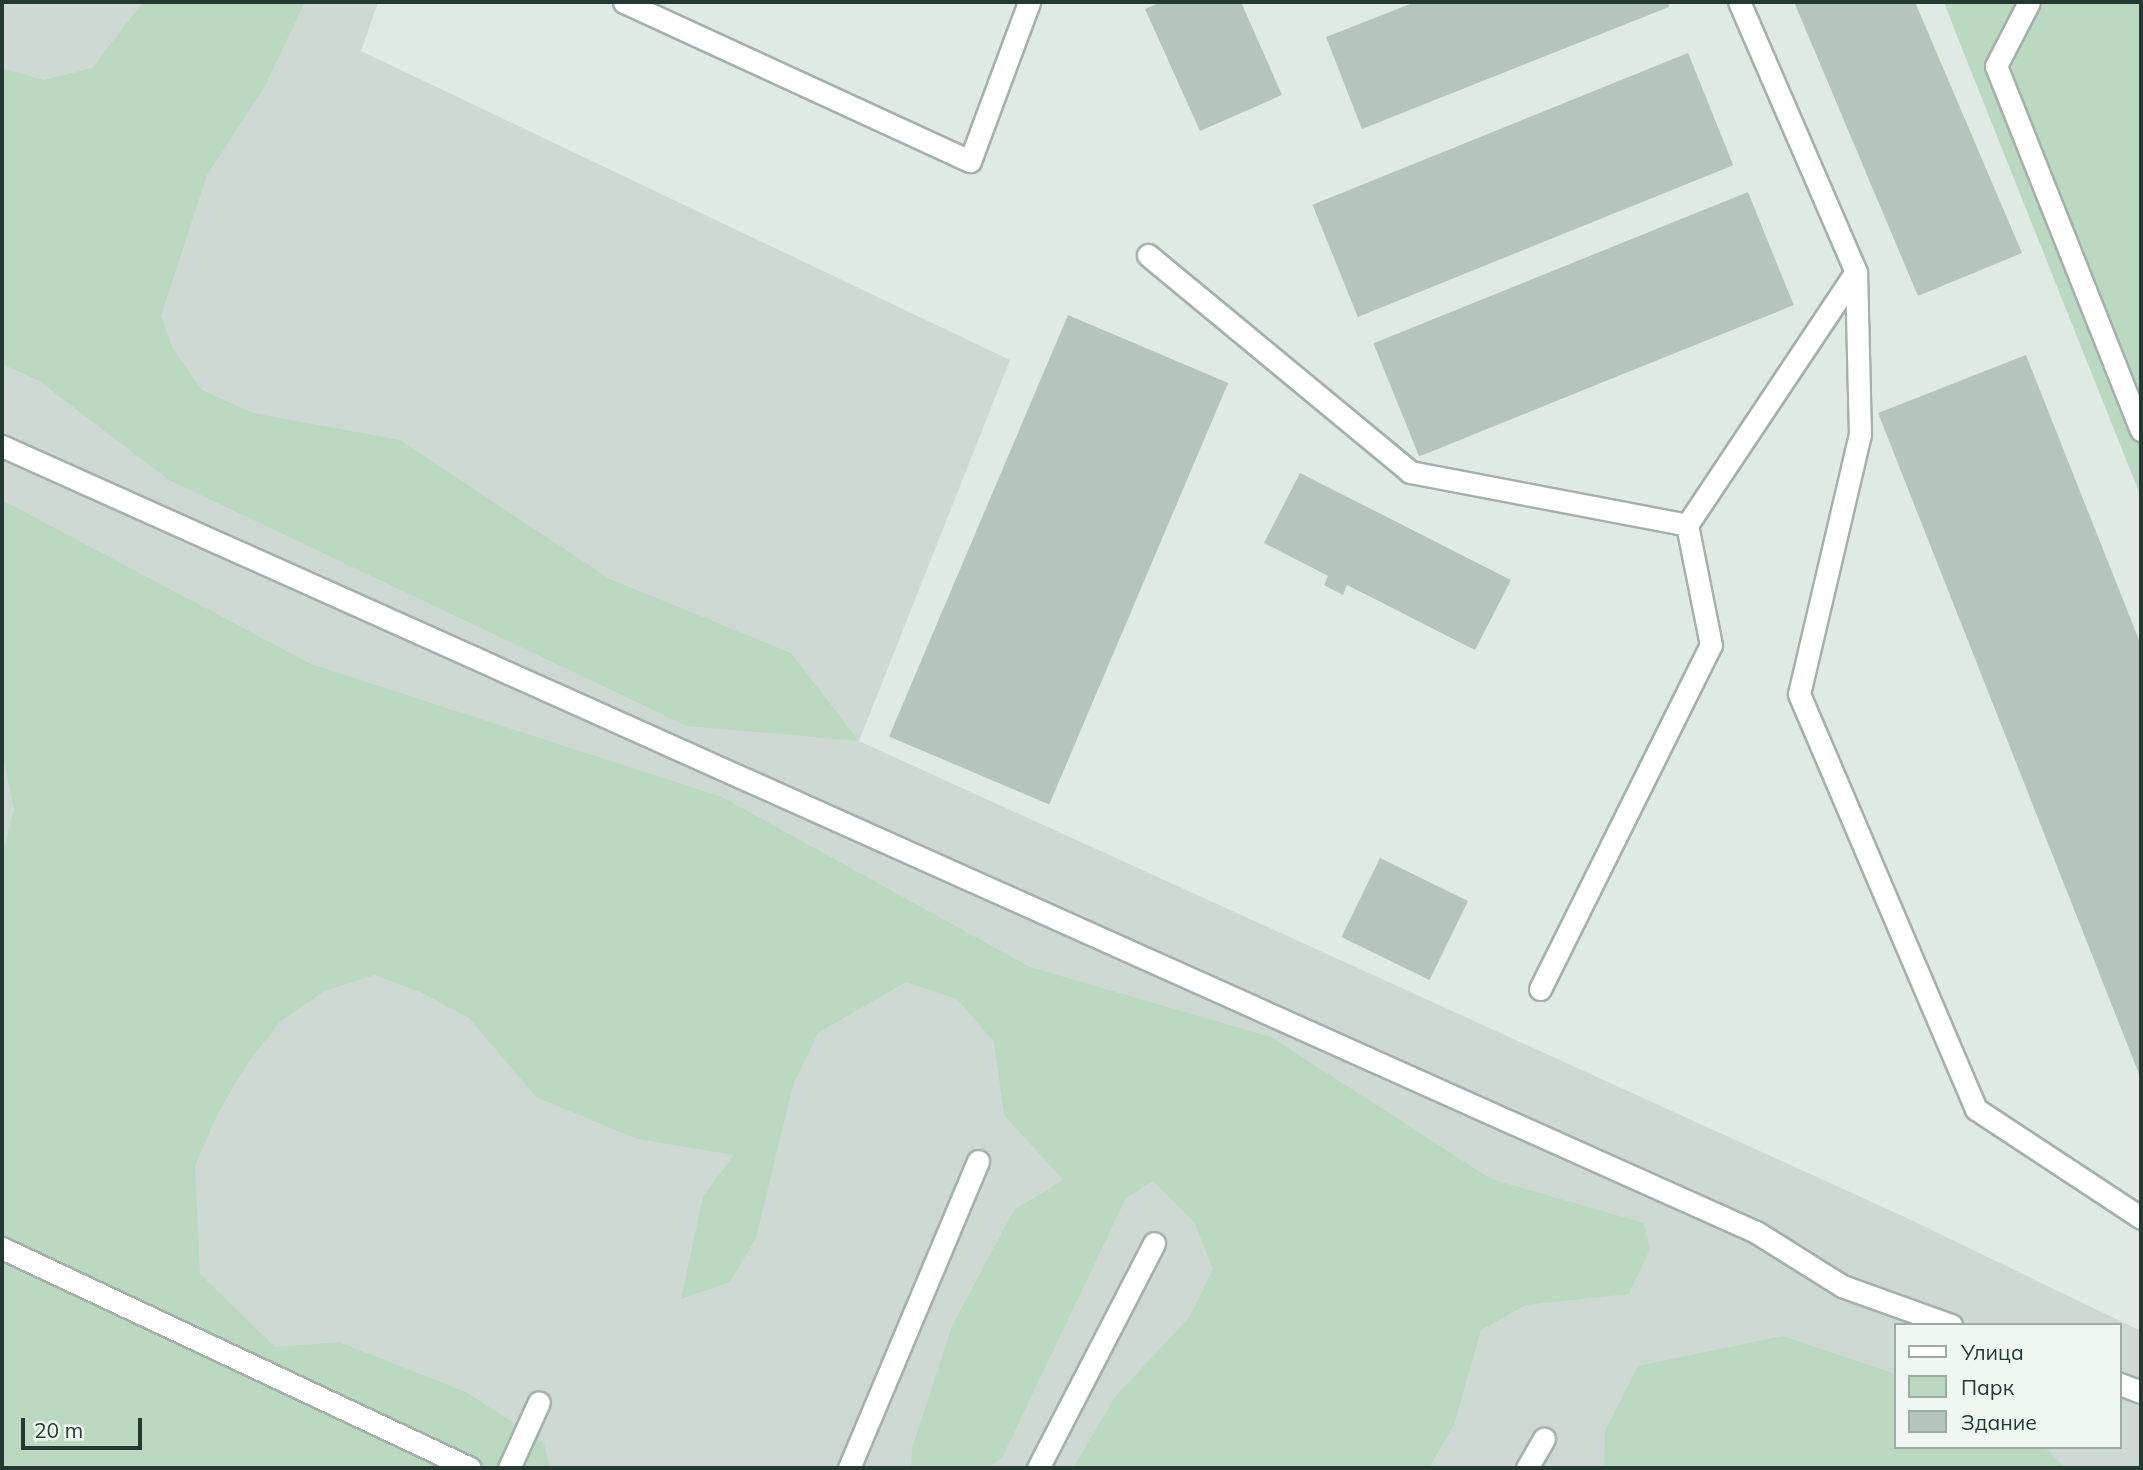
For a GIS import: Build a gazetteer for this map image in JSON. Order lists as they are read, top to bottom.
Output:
{
  "legend": ["Улица", "Парк", "Здание"],
  "scale_bar": "20 m"
}
